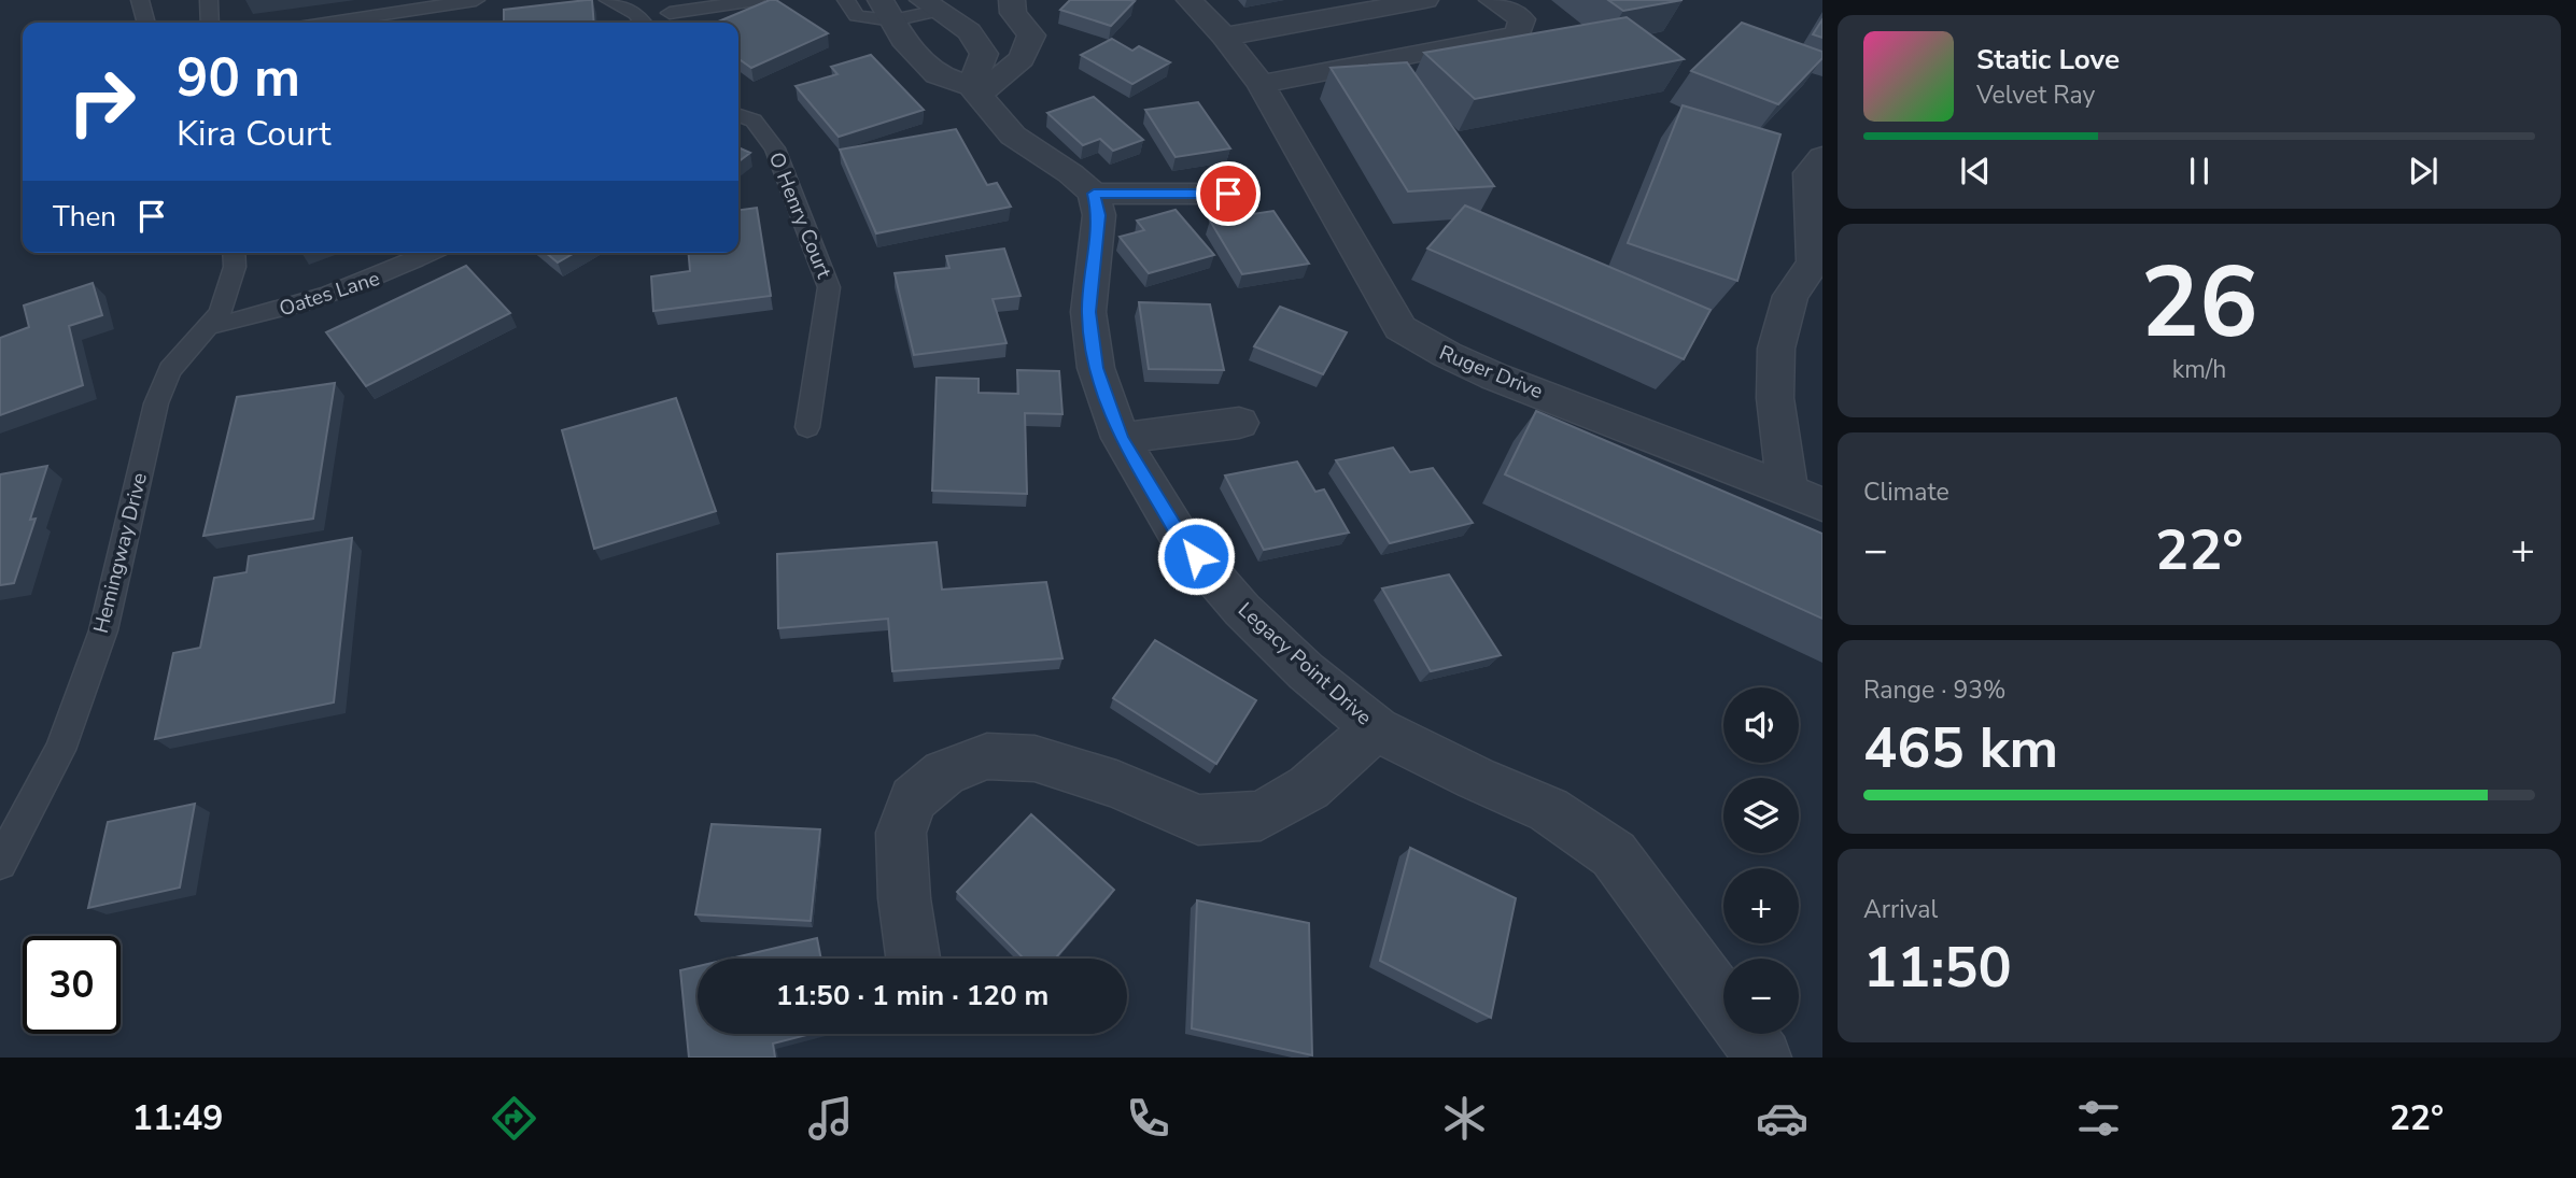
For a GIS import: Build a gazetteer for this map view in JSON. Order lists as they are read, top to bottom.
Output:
{
  "streets": {
    "street": ["Ruger Drive", "Legacy Point Drive"],
    "lane": ["O Henry Court", "Oates Lane", "Hemingway Drive"]
  },
  "crossings": [
    ["Oates Lane", "Hemingway Drive"]
  ],
  "page": {
    "turn": ["90 m", "Kira Court"],
    "song": ["Static Love", "Velvet Ray"],
    "then": "Then",
    "tile": [
      ["26", "km/h"],
      "Climate",
      ["Range · 93%", "465 km"],
      ["Arrival", "11:50"]
    ],
    "heat": ["−", "22°", "+"],
    "map_buttons": ["+", "−"],
    "limit": "30",
    "trip": "11:50 · 1 min · 120 m",
    "tabs": ["11:49", "22°"]
  }
}
